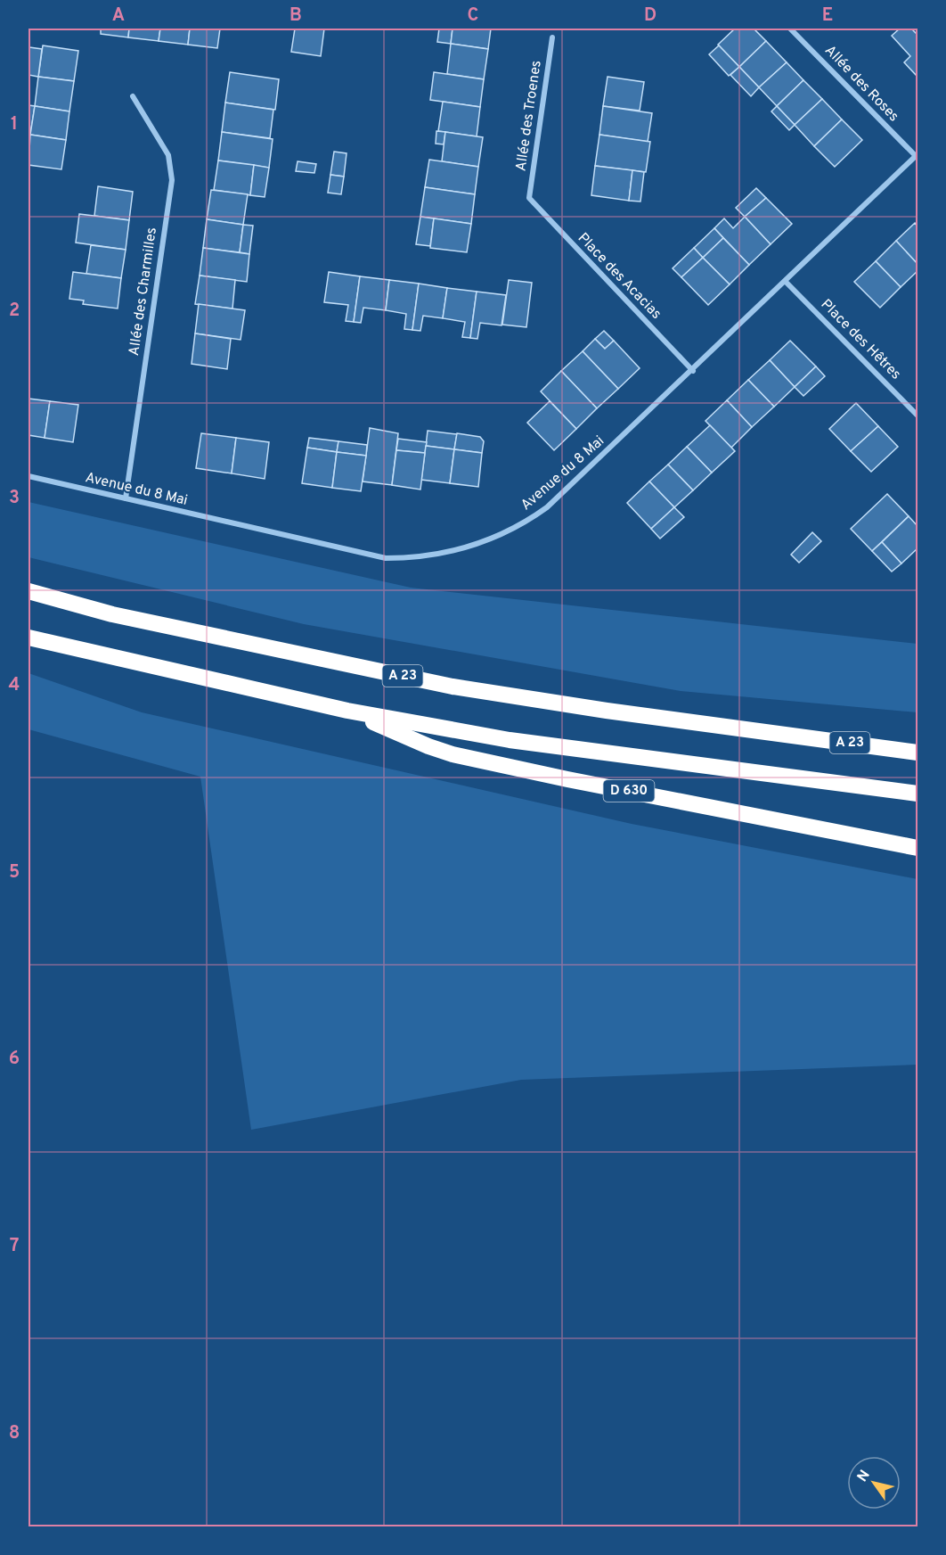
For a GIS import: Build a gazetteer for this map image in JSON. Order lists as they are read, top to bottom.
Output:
{
  "streets": {
    "highway": ["A 23", "D 630"],
    "street": [
      "Allée des Roses",
      "Allée des Troenes",
      "Place des Acacias",
      "Allée des Charmilles",
      "Place des Hêtres",
      "Avenue du 8 Mai"
    ]
  },
  "crossings": [
    ["Allée des Roses", "Avenue du 8 Mai"],
    ["Allée des Troenes", "Place des Acacias"],
    ["Place des Acacias", "Avenue du 8 Mai"],
    ["Allée des Charmilles", "Avenue du 8 Mai"],
    ["Place des Hêtres", "Avenue du 8 Mai"]
  ],
  "north": "top left",
  "grid": {
    "columns": [
      "A",
      "B",
      "C",
      "D",
      "E"
    ],
    "rows": [
      "1",
      "2",
      "3",
      "4",
      "5",
      "6",
      "7",
      "8"
    ]
  }
}
